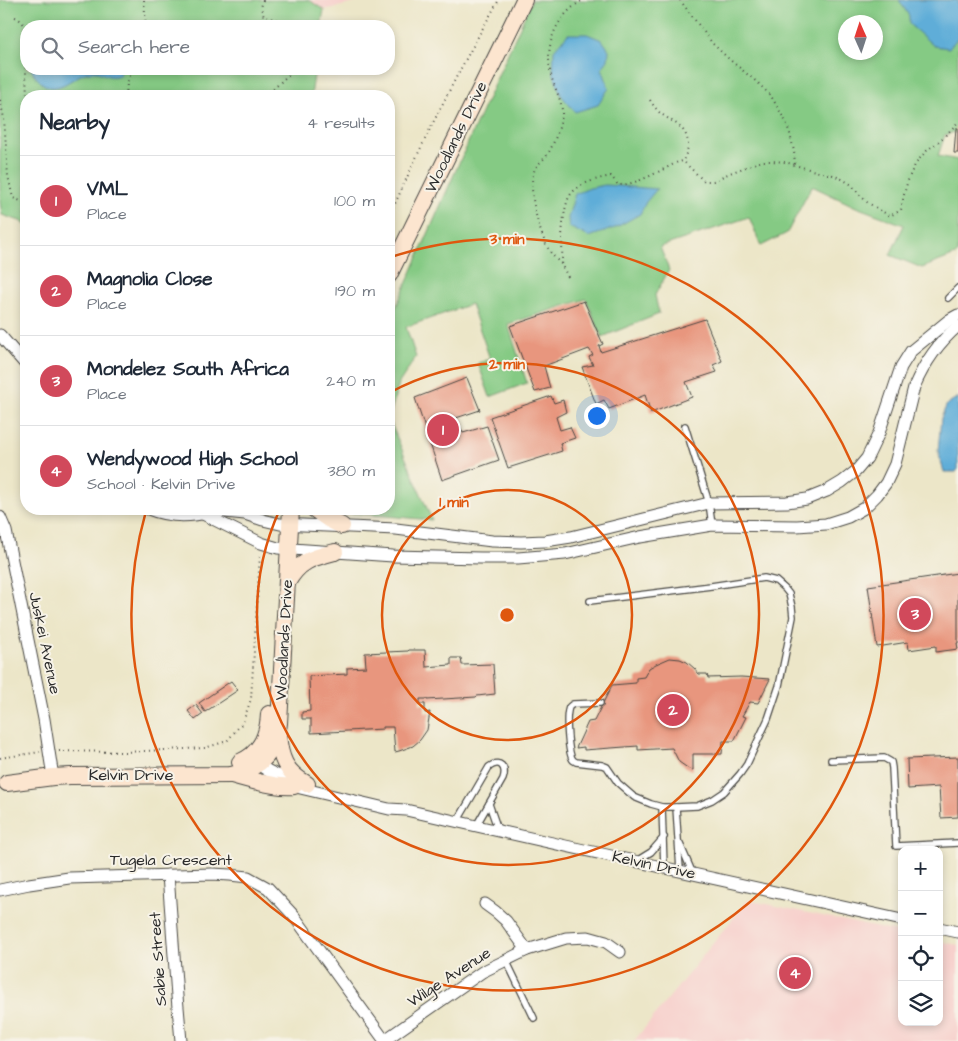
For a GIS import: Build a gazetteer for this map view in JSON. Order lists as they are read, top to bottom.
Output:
{
  "streets": {
    "main road": ["Woodlands Drive", "Kelvin Drive"],
    "street": [
      "Juskei Avenue",
      "Tugela Crescent",
      "Sabie Street",
      "Wilge Avenue"
    ]
  },
  "crossings": [
    ["Woodlands Drive", "Kelvin Drive"],
    ["Juskei Avenue", "Kelvin Drive"],
    ["Tugela Crescent", "Sabie Street"],
    ["Tugela Crescent", "Wilge Avenue"]
  ],
  "north": "top",
  "page": {
    "search": "Search here",
    "heading": ["Nearby", "4 results"],
    "list": [
      {
        "mark": "1",
        "name": "VML",
        "note": "Place",
        "value": "100 m"
      },
      {
        "mark": "2",
        "name": "Magnolia Close",
        "note": "Place",
        "value": "190 m"
      },
      {
        "mark": "3",
        "name": "Mondelez South Africa",
        "note": "Place",
        "value": "240 m"
      },
      {
        "mark": "4",
        "name": "Wendywood High School",
        "note": "School · Kelvin Drive",
        "value": "380 m"
      }
    ],
    "pins": [
      "1",
      "3",
      "2",
      "4"
    ],
    "map_buttons": ["+", "−"]
  },
  "rings": ["3 min", "2 min", "1 min"]
}
